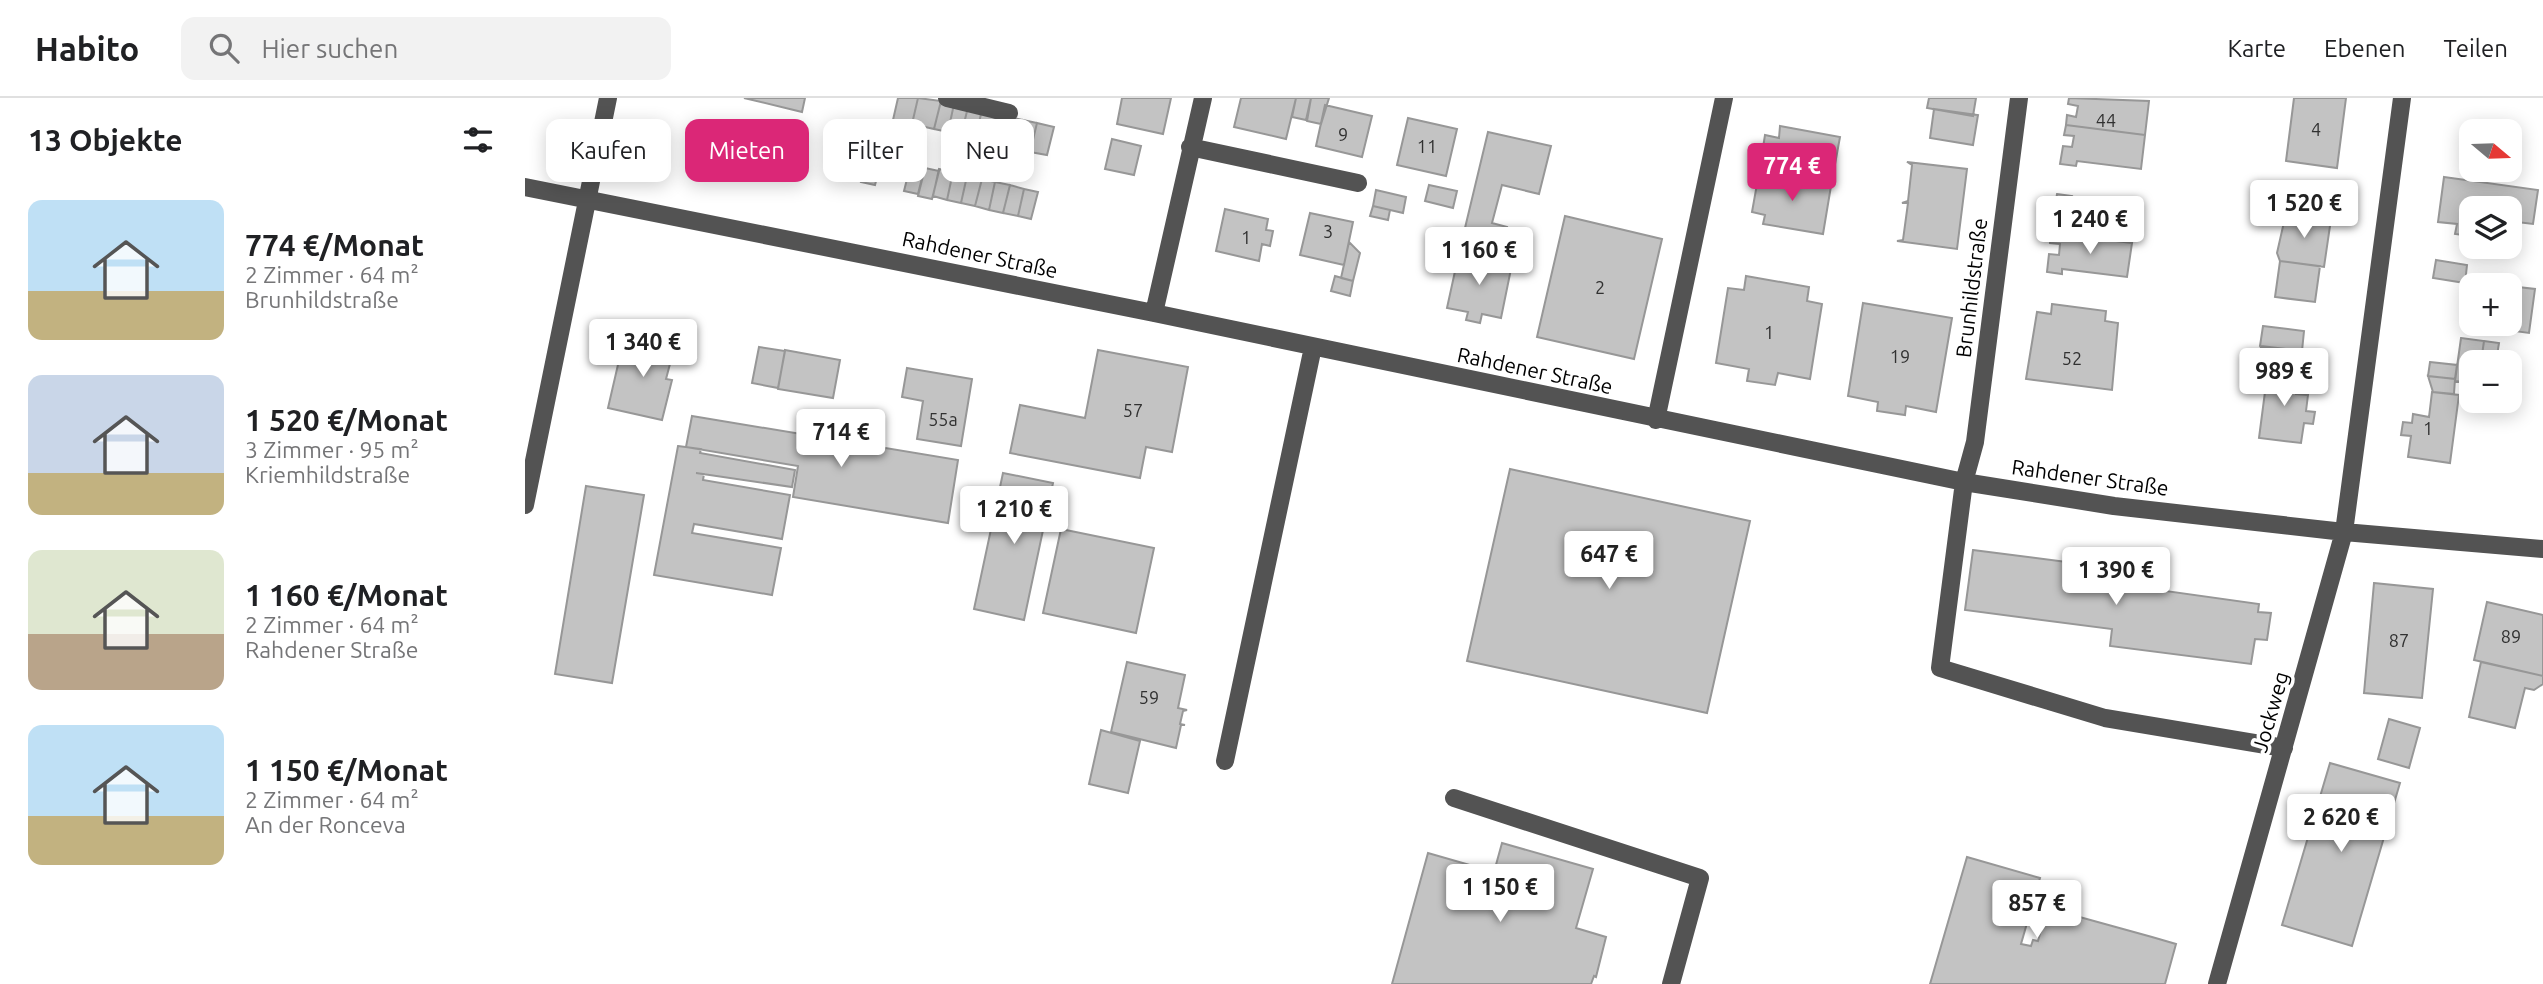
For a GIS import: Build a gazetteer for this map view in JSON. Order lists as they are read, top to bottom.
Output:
{
  "streets": {
    "street": ["Rahdener Straße", "Brunhildstraße", "Jockweg"]
  },
  "crossings": [
    ["Rahdener Straße", "Brunhildstraße"],
    ["Rahdener Straße", "Jockweg"],
    ["Brunhildstraße", "Jockweg"]
  ],
  "house_numbers": [
    "44",
    "4",
    "9",
    "11",
    "3",
    "1",
    "2",
    "1",
    "19",
    "52",
    "57",
    "55a",
    "1",
    "89",
    "87",
    "59"
  ],
  "north": "right",
  "page": {
    "header": "Habito",
    "search": "Hier suchen",
    "nav": ["Karte", "Ebenen", "Teilen"],
    "heading": "13 Objekte",
    "map_buttons": ["+", "−"],
    "chip": [
      "Kaufen",
      "Mieten",
      "Filter",
      "Neu"
    ],
    "price": [
      "774 €",
      "1 520 €",
      "1 240 €",
      "1 160 €",
      "1 340 €",
      "989 €",
      "714 €",
      "1 210 €",
      "647 €",
      "1 390 €",
      "2 620 €",
      "1 150 €",
      "857 €"
    ],
    "list": [
      {
        "name": "774 €/Monat",
        "note": "2 Zimmer · 64 m² · Brunhildstraße"
      },
      {
        "name": "1 520 €/Monat",
        "note": "3 Zimmer · 95 m² · Kriemhildstraße"
      },
      {
        "name": "1 160 €/Monat",
        "note": "2 Zimmer · 64 m² · Rahdener Straße"
      },
      {
        "name": "1 150 €/Monat",
        "note": "2 Zimmer · 64 m² · An der Ronceva"
      }
    ]
  }
}
